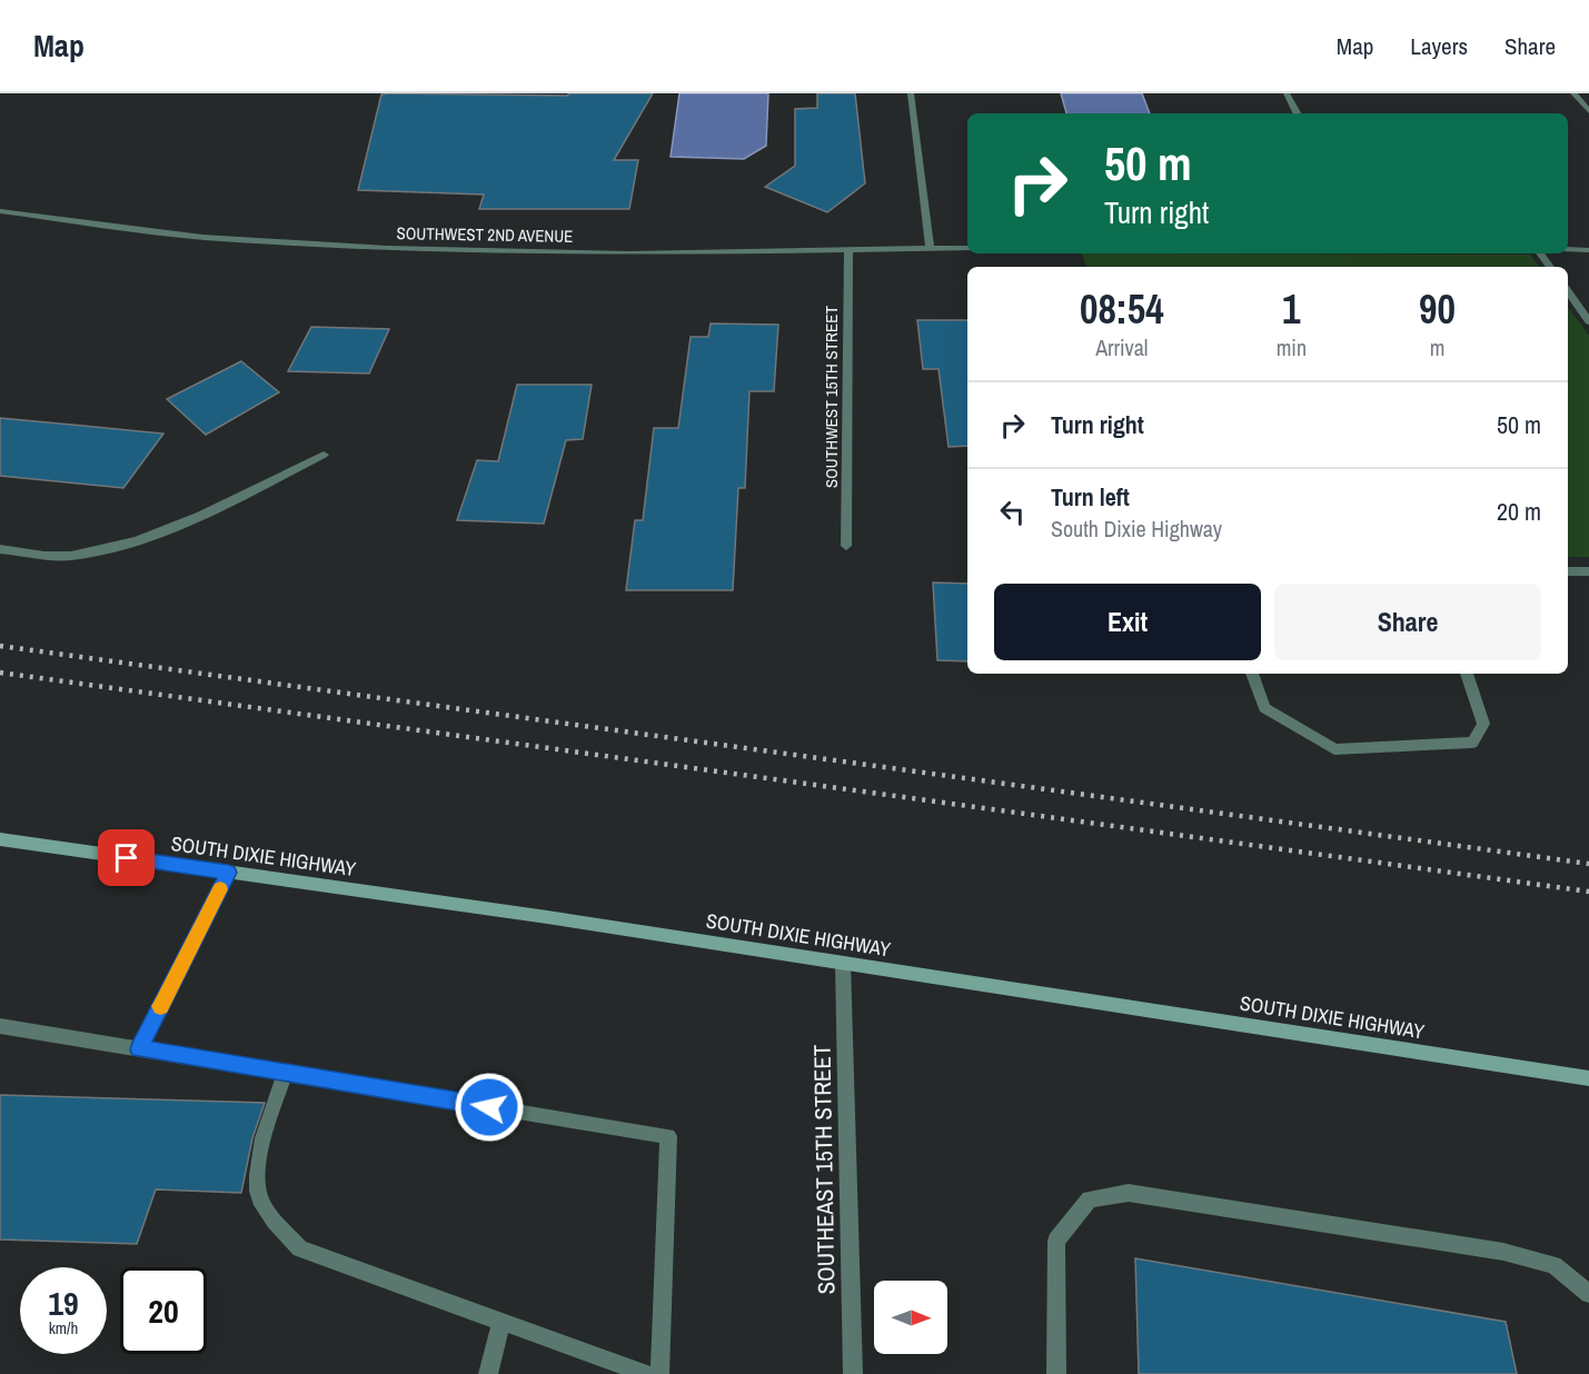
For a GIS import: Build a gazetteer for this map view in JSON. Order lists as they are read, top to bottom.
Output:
{
  "streets": {
    "main road": ["SOUTH DIXIE HIGHWAY"],
    "street": ["SOUTHWEST 2ND AVENUE", "SOUTHWEST 15TH STREET", "SOUTHEAST 15TH STREET"]
  },
  "crossings": [
    ["SOUTHWEST 2ND AVENUE", "SOUTHWEST 15TH STREET"],
    ["SOUTH DIXIE HIGHWAY", "SOUTHEAST 15TH STREET"]
  ],
  "north": "right",
  "page": {
    "header": "Map",
    "nav": ["Map", "Layers", "Share"],
    "turn": ["50 m", "Turn right"],
    "eta": [
      "08:54",
      "Arrival",
      "1",
      "min",
      "90",
      "m"
    ],
    "list": [
      {
        "name": "Turn right",
        "value": "50 m"
      },
      {
        "name": "Turn left",
        "note": "South Dixie Highway",
        "value": "20 m"
      }
    ],
    "buttons": ["Exit", "Share"],
    "speed": "19 km/h",
    "limit": "20"
  }
}
